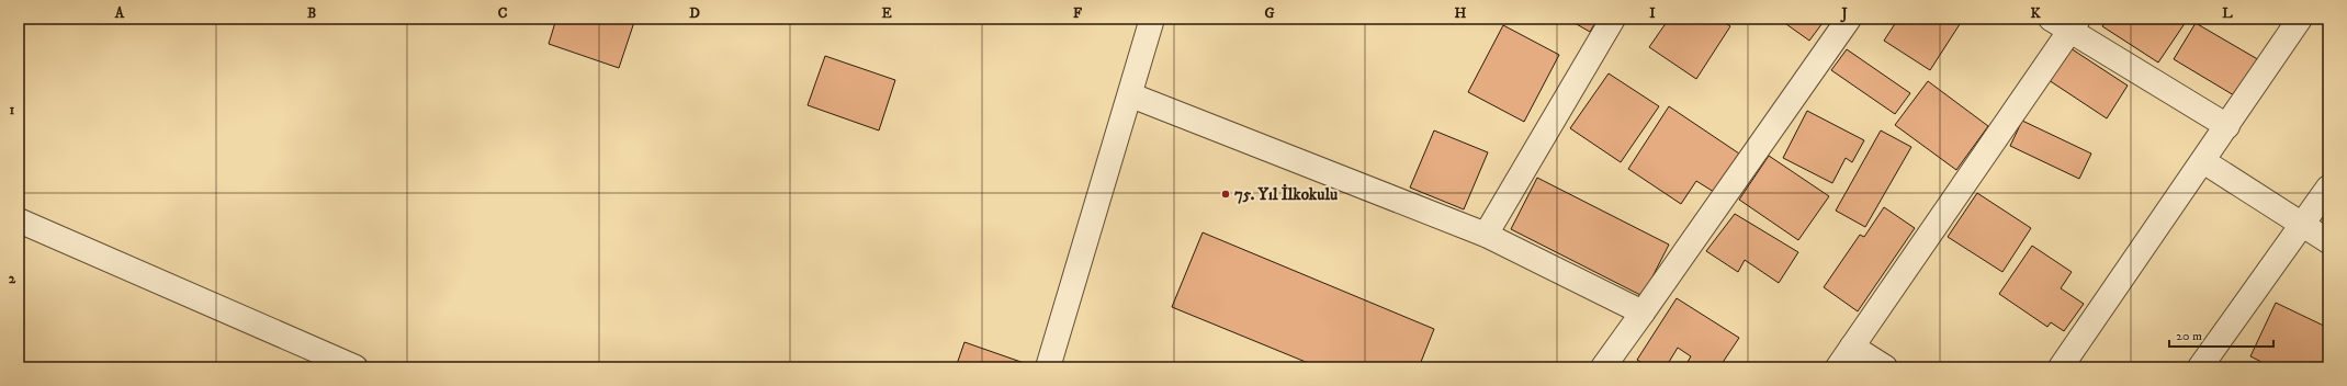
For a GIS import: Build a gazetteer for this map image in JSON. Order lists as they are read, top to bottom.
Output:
{
  "places": ["75. Yıl İlkokulu"],
  "scale_bar": "20 m",
  "grid": {
    "columns": [
      "A",
      "B",
      "C",
      "D",
      "E",
      "F",
      "G",
      "H",
      "I",
      "J",
      "K",
      "L"
    ],
    "rows": ["1", "2"]
  }
}
